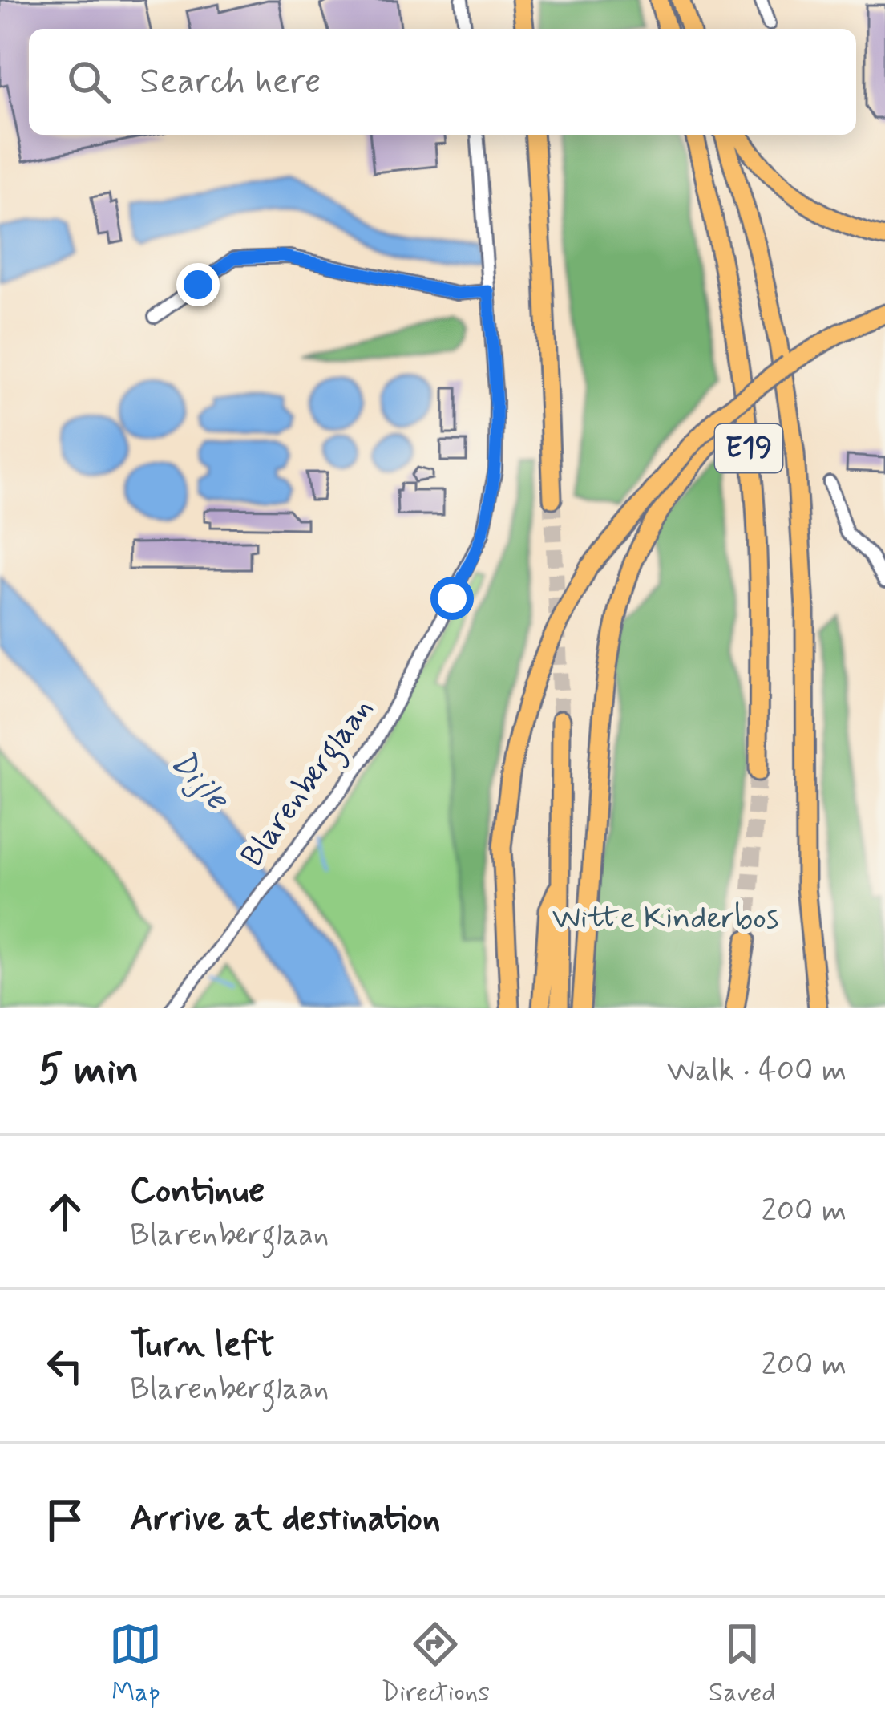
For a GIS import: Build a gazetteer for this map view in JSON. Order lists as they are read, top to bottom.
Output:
{
  "streets": {
    "highway": ["E19"],
    "street": ["Blarenberglaan"]
  },
  "water": ["Dijle"],
  "parks": ["Witte Kinderbos"],
  "page": {
    "search": "Search here",
    "heading": ["5 min", "Walk · 400 m"],
    "list": [
      ["Continue", "Blarenberglaan", "200 m"],
      ["Turn left", "Blarenberglaan", "200 m"],
      "Arrive at destination"
    ],
    "nav": ["Map", "Directions", "Saved"]
  }
}
